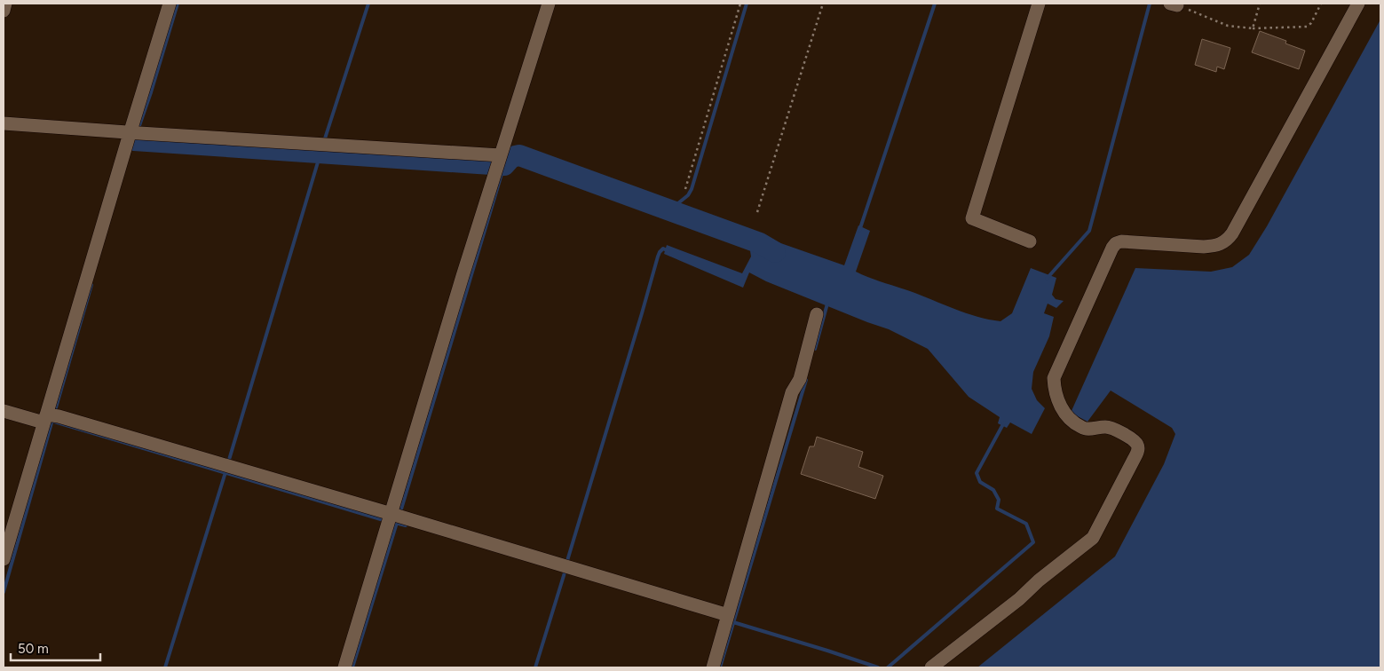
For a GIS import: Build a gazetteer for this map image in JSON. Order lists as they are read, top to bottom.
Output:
{
  "scale_bar": "50 m"
}
